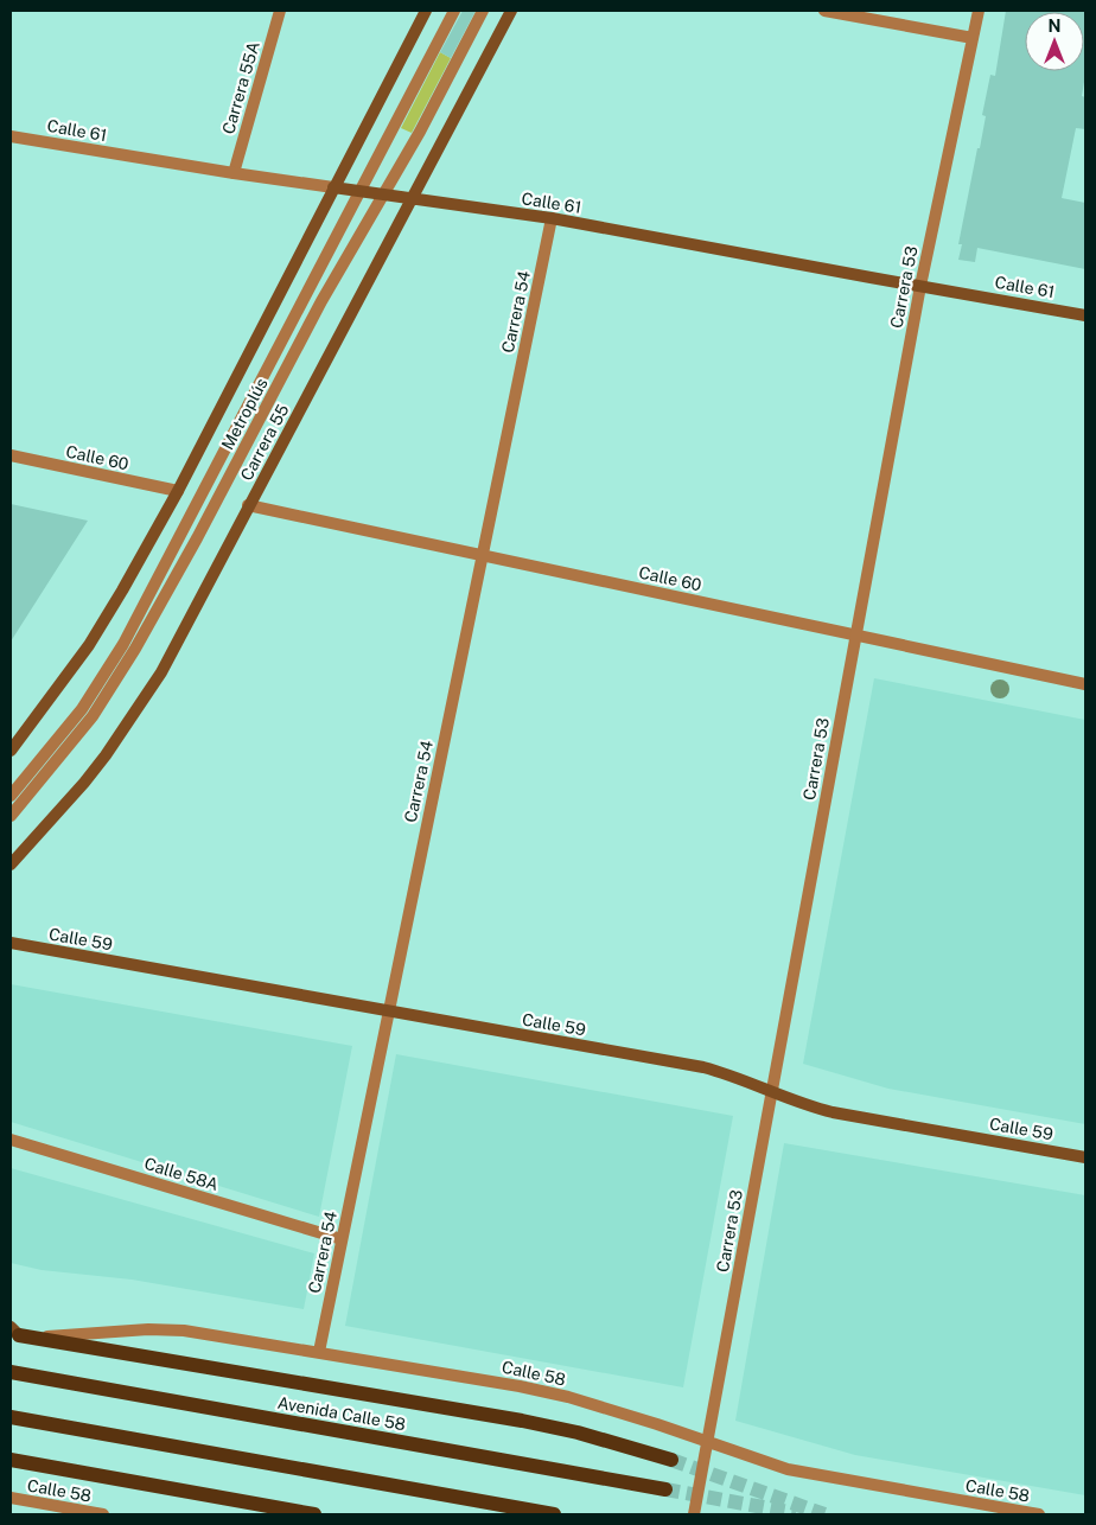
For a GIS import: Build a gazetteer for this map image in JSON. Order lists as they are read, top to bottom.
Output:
{
  "streets": {
    "main road": [
      "Calle 61",
      "Carrera 55",
      "Calle 59",
      "Avenida Calle 58"
    ],
    "street": [
      "Carrera 55A",
      "Carrera 53",
      "Carrera 54",
      "Metroplús",
      "Calle 60",
      "Calle 58A",
      "Calle 58"
    ]
  },
  "crossings": [
    ["Carrera 55A", "Calle 61"],
    ["Calle 61", "Carrera 53"],
    ["Calle 61", "Carrera 54"],
    ["Calle 61", "Metroplús"],
    ["Calle 61", "Carrera 55"],
    ["Carrera 53", "Calle 60"],
    ["Carrera 53", "Calle 59"],
    ["Carrera 53", "Calle 58"],
    ["Carrera 54", "Calle 60"],
    ["Carrera 54", "Calle 59"],
    ["Carrera 54", "Calle 58A"],
    ["Carrera 54", "Calle 58"],
    ["Carrera 55", "Calle 60"]
  ],
  "north": "top"
}
